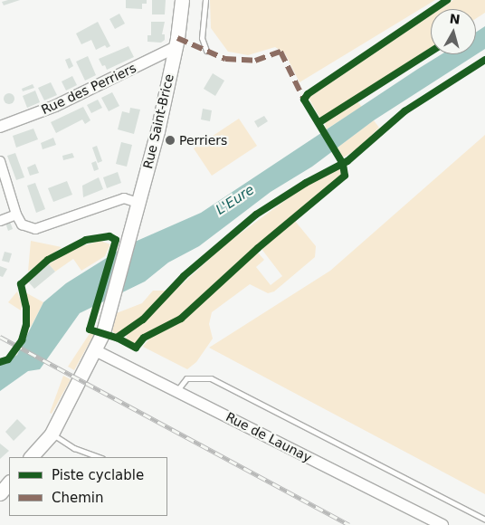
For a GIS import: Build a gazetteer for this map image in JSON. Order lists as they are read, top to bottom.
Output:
{
  "streets": {
    "main road": ["Rue Saint-Brice"],
    "street": ["Rue des Perriers", "Rue de Launay"]
  },
  "crossings": [
    ["Rue des Perriers", "Rue Saint-Brice"],
    ["Rue Saint-Brice", "Rue de Launay"]
  ],
  "water": ["L'Eure"],
  "places": ["Perriers"],
  "legend": ["Piste cyclable", "Chemin"],
  "north": "top"
}
